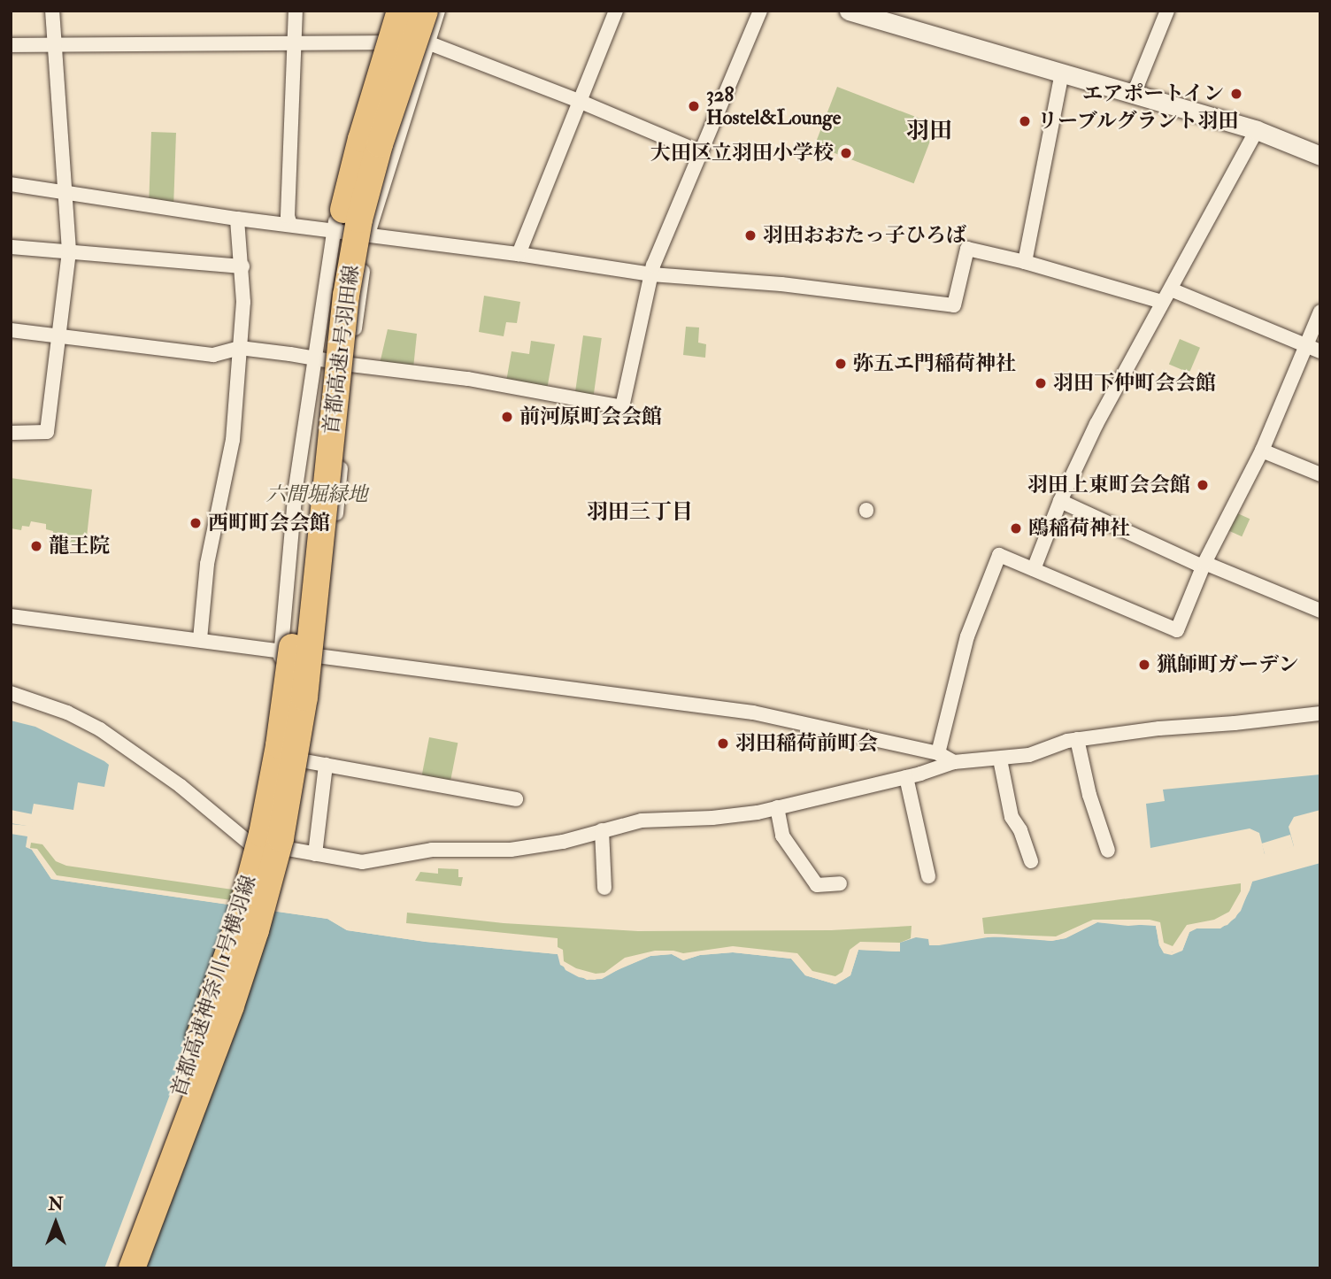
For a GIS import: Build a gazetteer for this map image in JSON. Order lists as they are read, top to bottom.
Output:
{
  "streets": {
    "highway": ["首都高速1号羽田線", "首都高速神奈川1号横羽線"]
  },
  "crossings": [
    ["首都高速1号羽田線", "首都高速神奈川1号横羽線"]
  ],
  "districts": ["羽田", "羽田三丁目"],
  "parks": ["六間堀緑地"],
  "places": [
    "エアポートイン",
    "328 Hostel&Lounge",
    "リーブルグラント羽田",
    "大田区立羽田小学校",
    "羽田おおたっ子ひろば",
    "弥五エ門稲荷神社",
    "羽田下仲町会会館",
    "前河原町会会館",
    "羽田上東町会会館",
    "西町町会会館",
    "鴎稲荷神社",
    "龍王院",
    "猟師町ガーデン",
    "羽田稲荷前町会"
  ],
  "north": "top"
}
